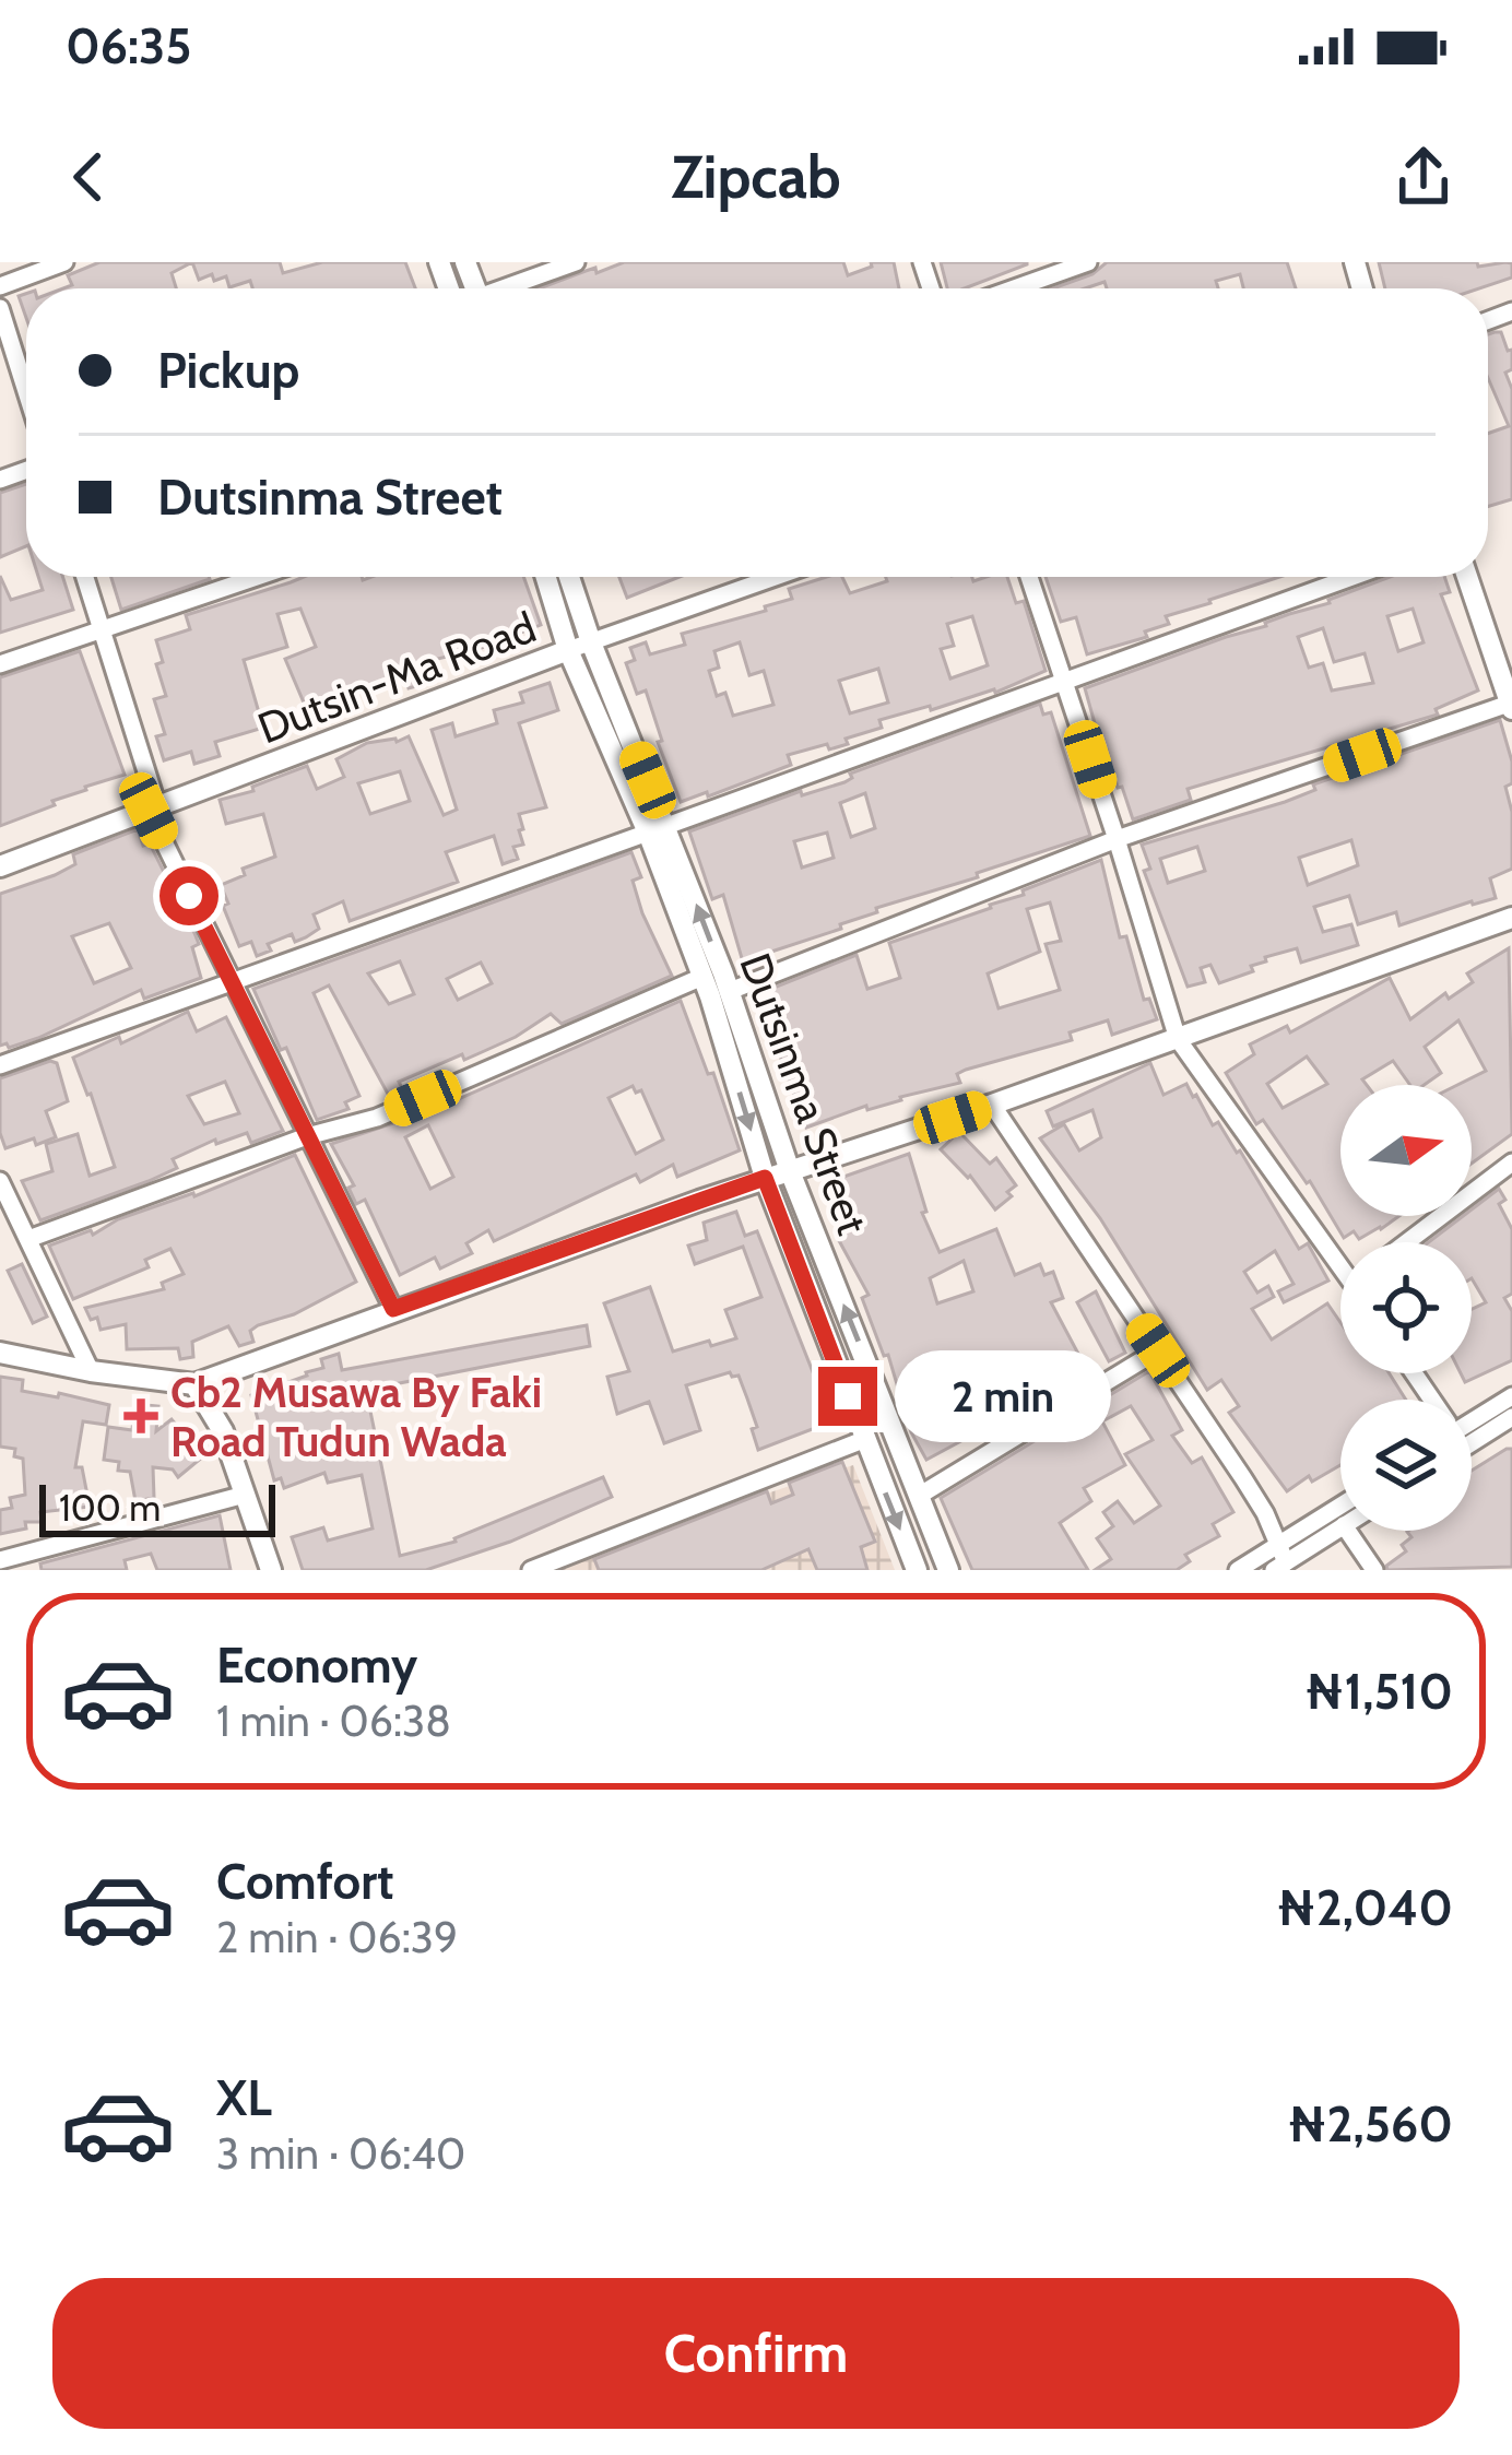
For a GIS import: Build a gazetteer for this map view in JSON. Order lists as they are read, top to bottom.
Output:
{
  "streets": {
    "street": ["Dutsin-Ma Road", "Dutsinma Street"]
  },
  "crossings": [
    ["Dutsin-Ma Road", "Dutsinma Street"]
  ],
  "places": {
    "health": ["Cb2 Musawa By Faki Road Tudun Wada"]
  },
  "scale_bar": "100 m",
  "north": "right",
  "page": {
    "status": "06:35",
    "header": "Zipcab",
    "banner": ["Pickup", "Dutsinma Street"],
    "bubble": "2 min",
    "scale": "100 m",
    "list": [
      {
        "name": "Economy",
        "note": "1 min · 06:38",
        "value": "₦1,510"
      },
      {
        "name": "Comfort",
        "note": "2 min · 06:39",
        "value": "₦2,040"
      },
      {
        "name": "XL",
        "note": "3 min · 06:40",
        "value": "₦2,560"
      }
    ],
    "buttons": "Confirm"
  }
}
